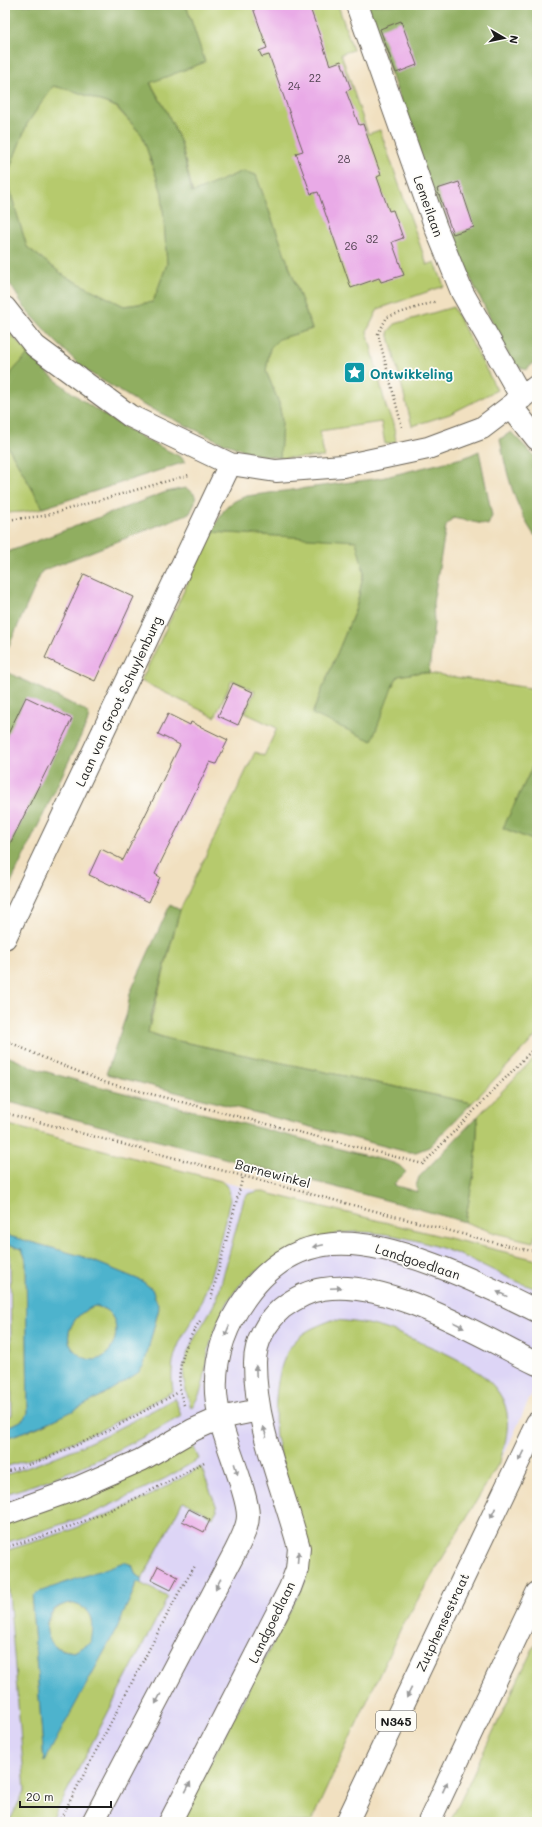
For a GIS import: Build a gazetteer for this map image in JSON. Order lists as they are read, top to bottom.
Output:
{
  "streets": {
    "street": [
      "Lemeilaan",
      "Laan van Groot Schuylenburg",
      "Landgoedlaan",
      "Zutphensestraat",
      "N345"
    ],
    "path": ["Barnewinkel"]
  },
  "places": {
    "place": ["Ontwikkeling"]
  },
  "house_numbers": [
    "22",
    "24",
    "28",
    "32",
    "26"
  ],
  "scale_bar": "20 m",
  "north": "right"
}
